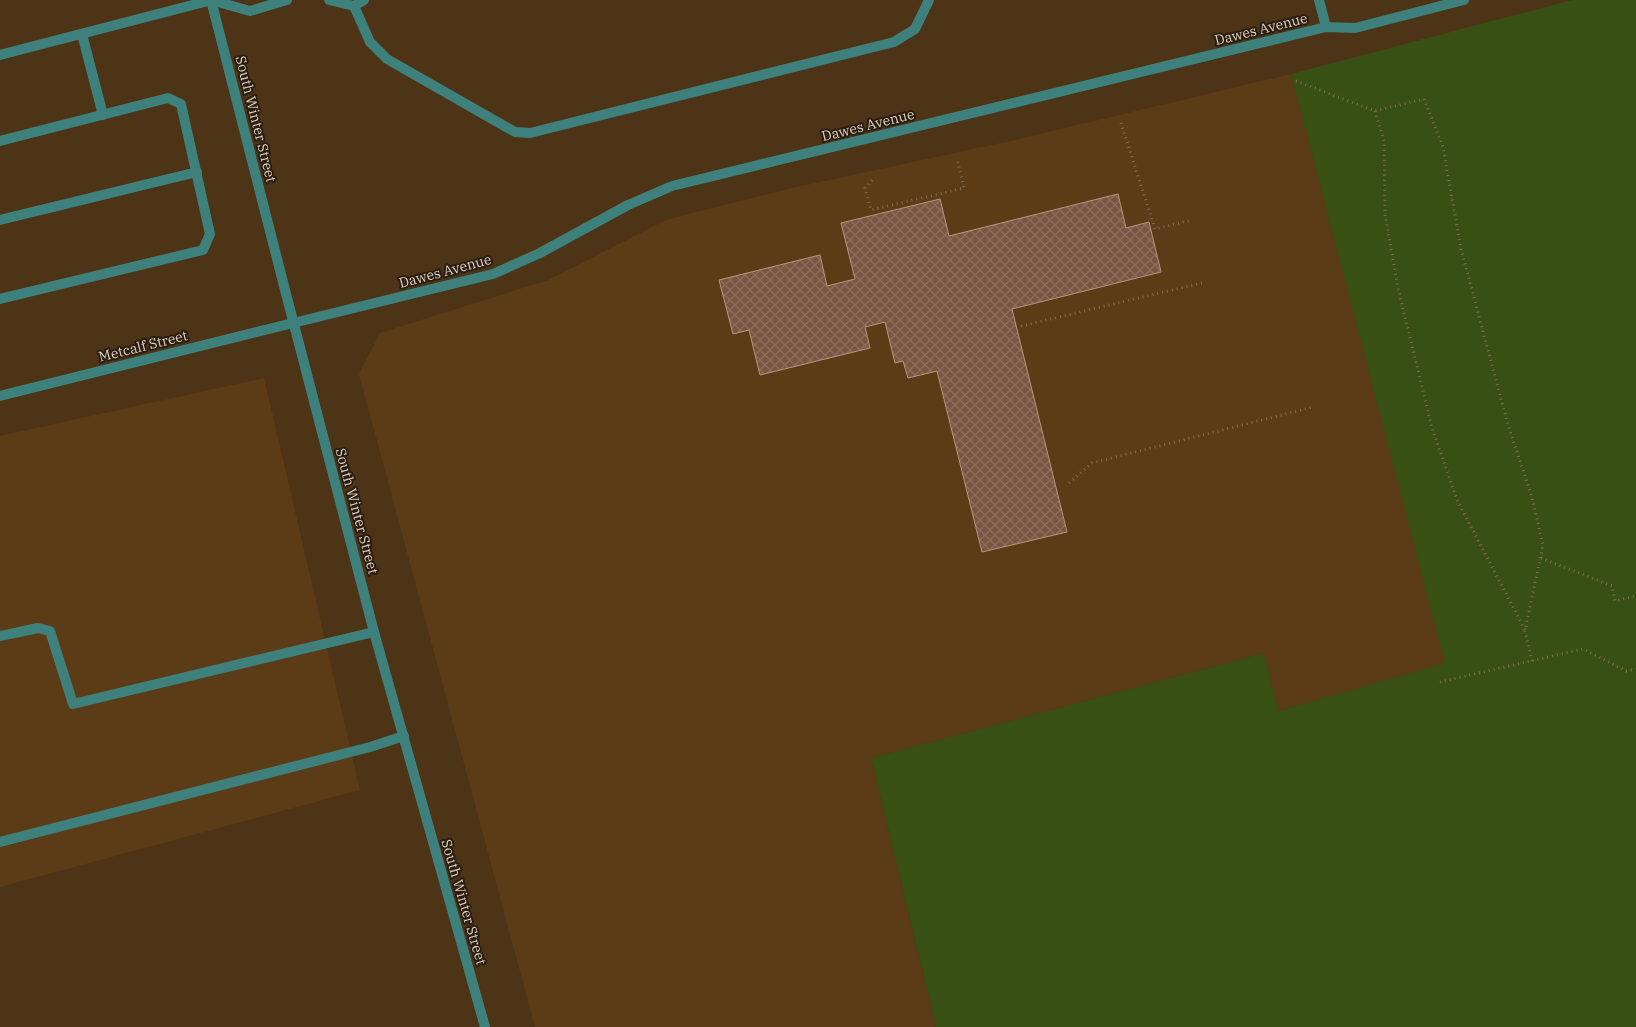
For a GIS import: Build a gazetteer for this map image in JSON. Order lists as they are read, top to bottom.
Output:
{
  "streets": {
    "street": ["Dawes Avenue", "South Winter Street", "Metcalf Street"]
  },
  "crossings": [
    ["Dawes Avenue", "South Winter Street"],
    ["Dawes Avenue", "Metcalf Street"],
    ["South Winter Street", "Metcalf Street"]
  ]
}
